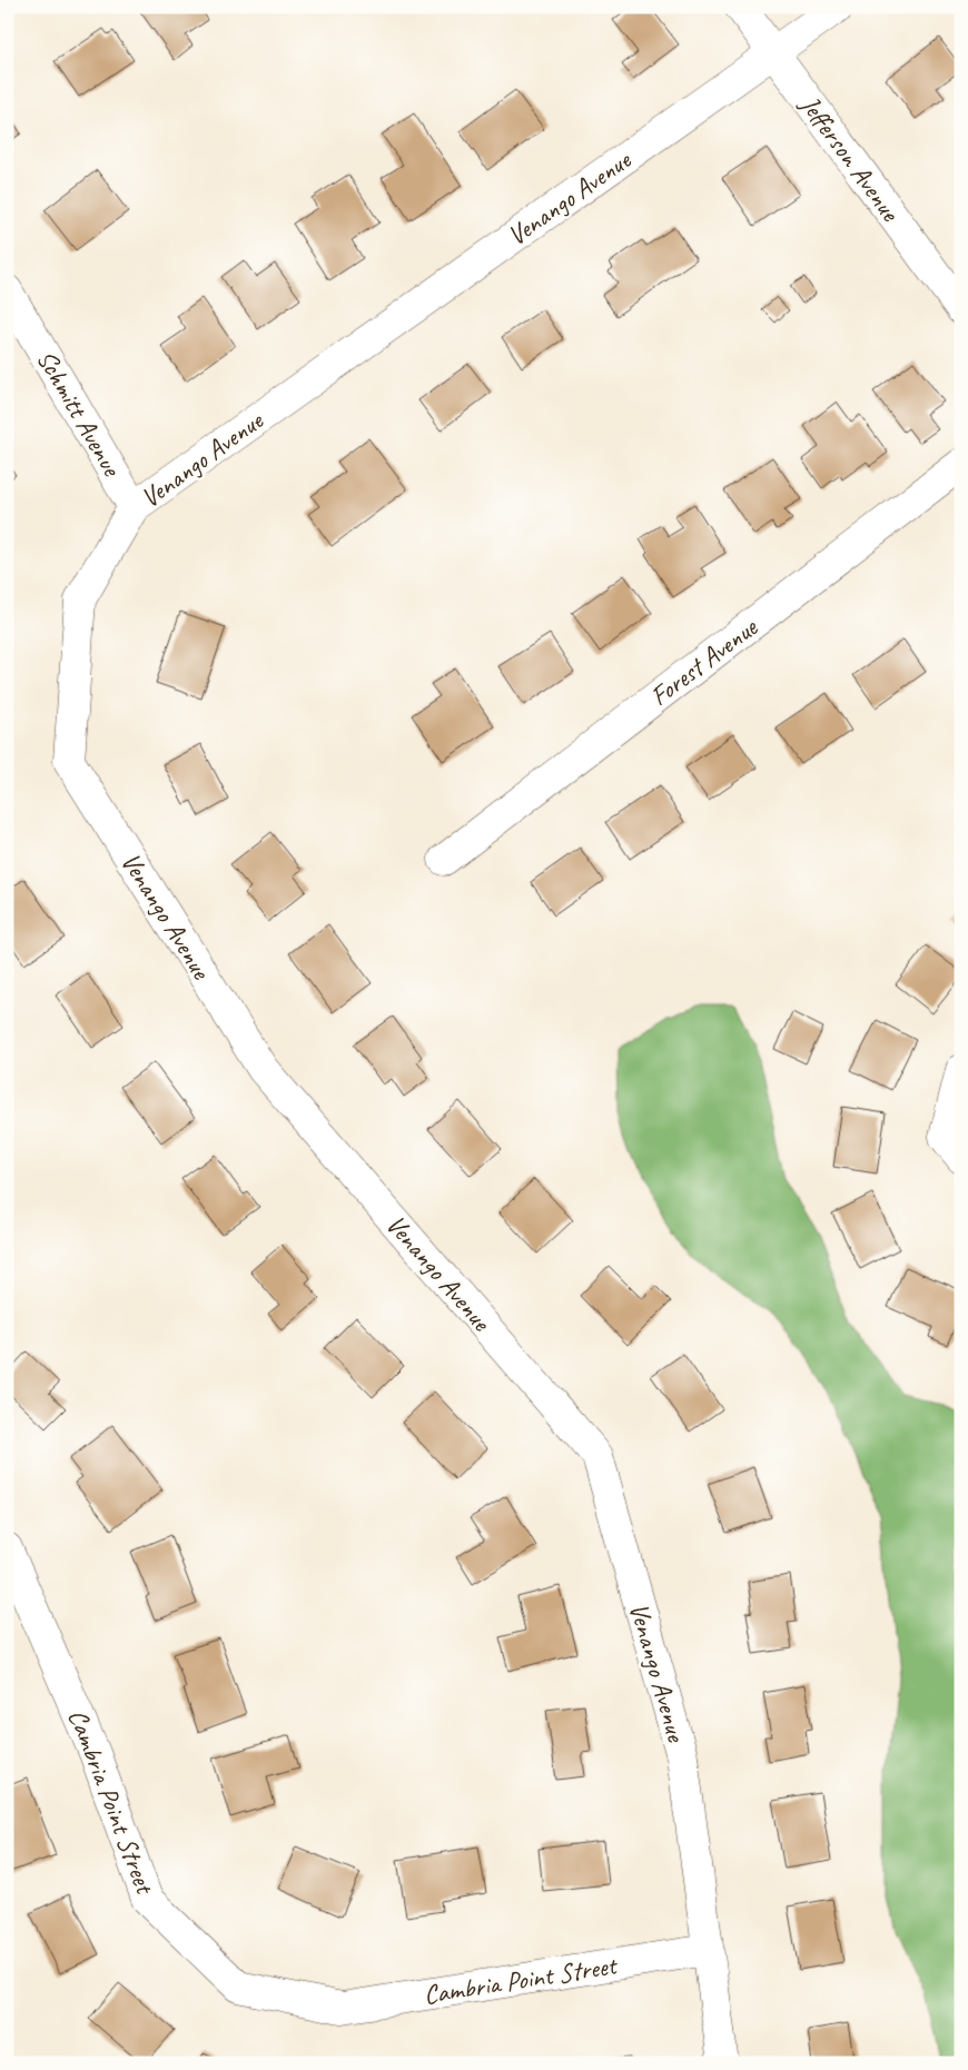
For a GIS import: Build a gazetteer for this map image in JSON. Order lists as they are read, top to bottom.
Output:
{
  "streets": {
    "street": [
      "Jefferson Avenue",
      "Venango Avenue",
      "Schmitt Avenue",
      "Forest Avenue",
      "Cambria Point Street"
    ]
  },
  "crossings": [
    ["Jefferson Avenue", "Venango Avenue"],
    ["Venango Avenue", "Schmitt Avenue"],
    ["Venango Avenue", "Cambria Point Street"]
  ]
}
